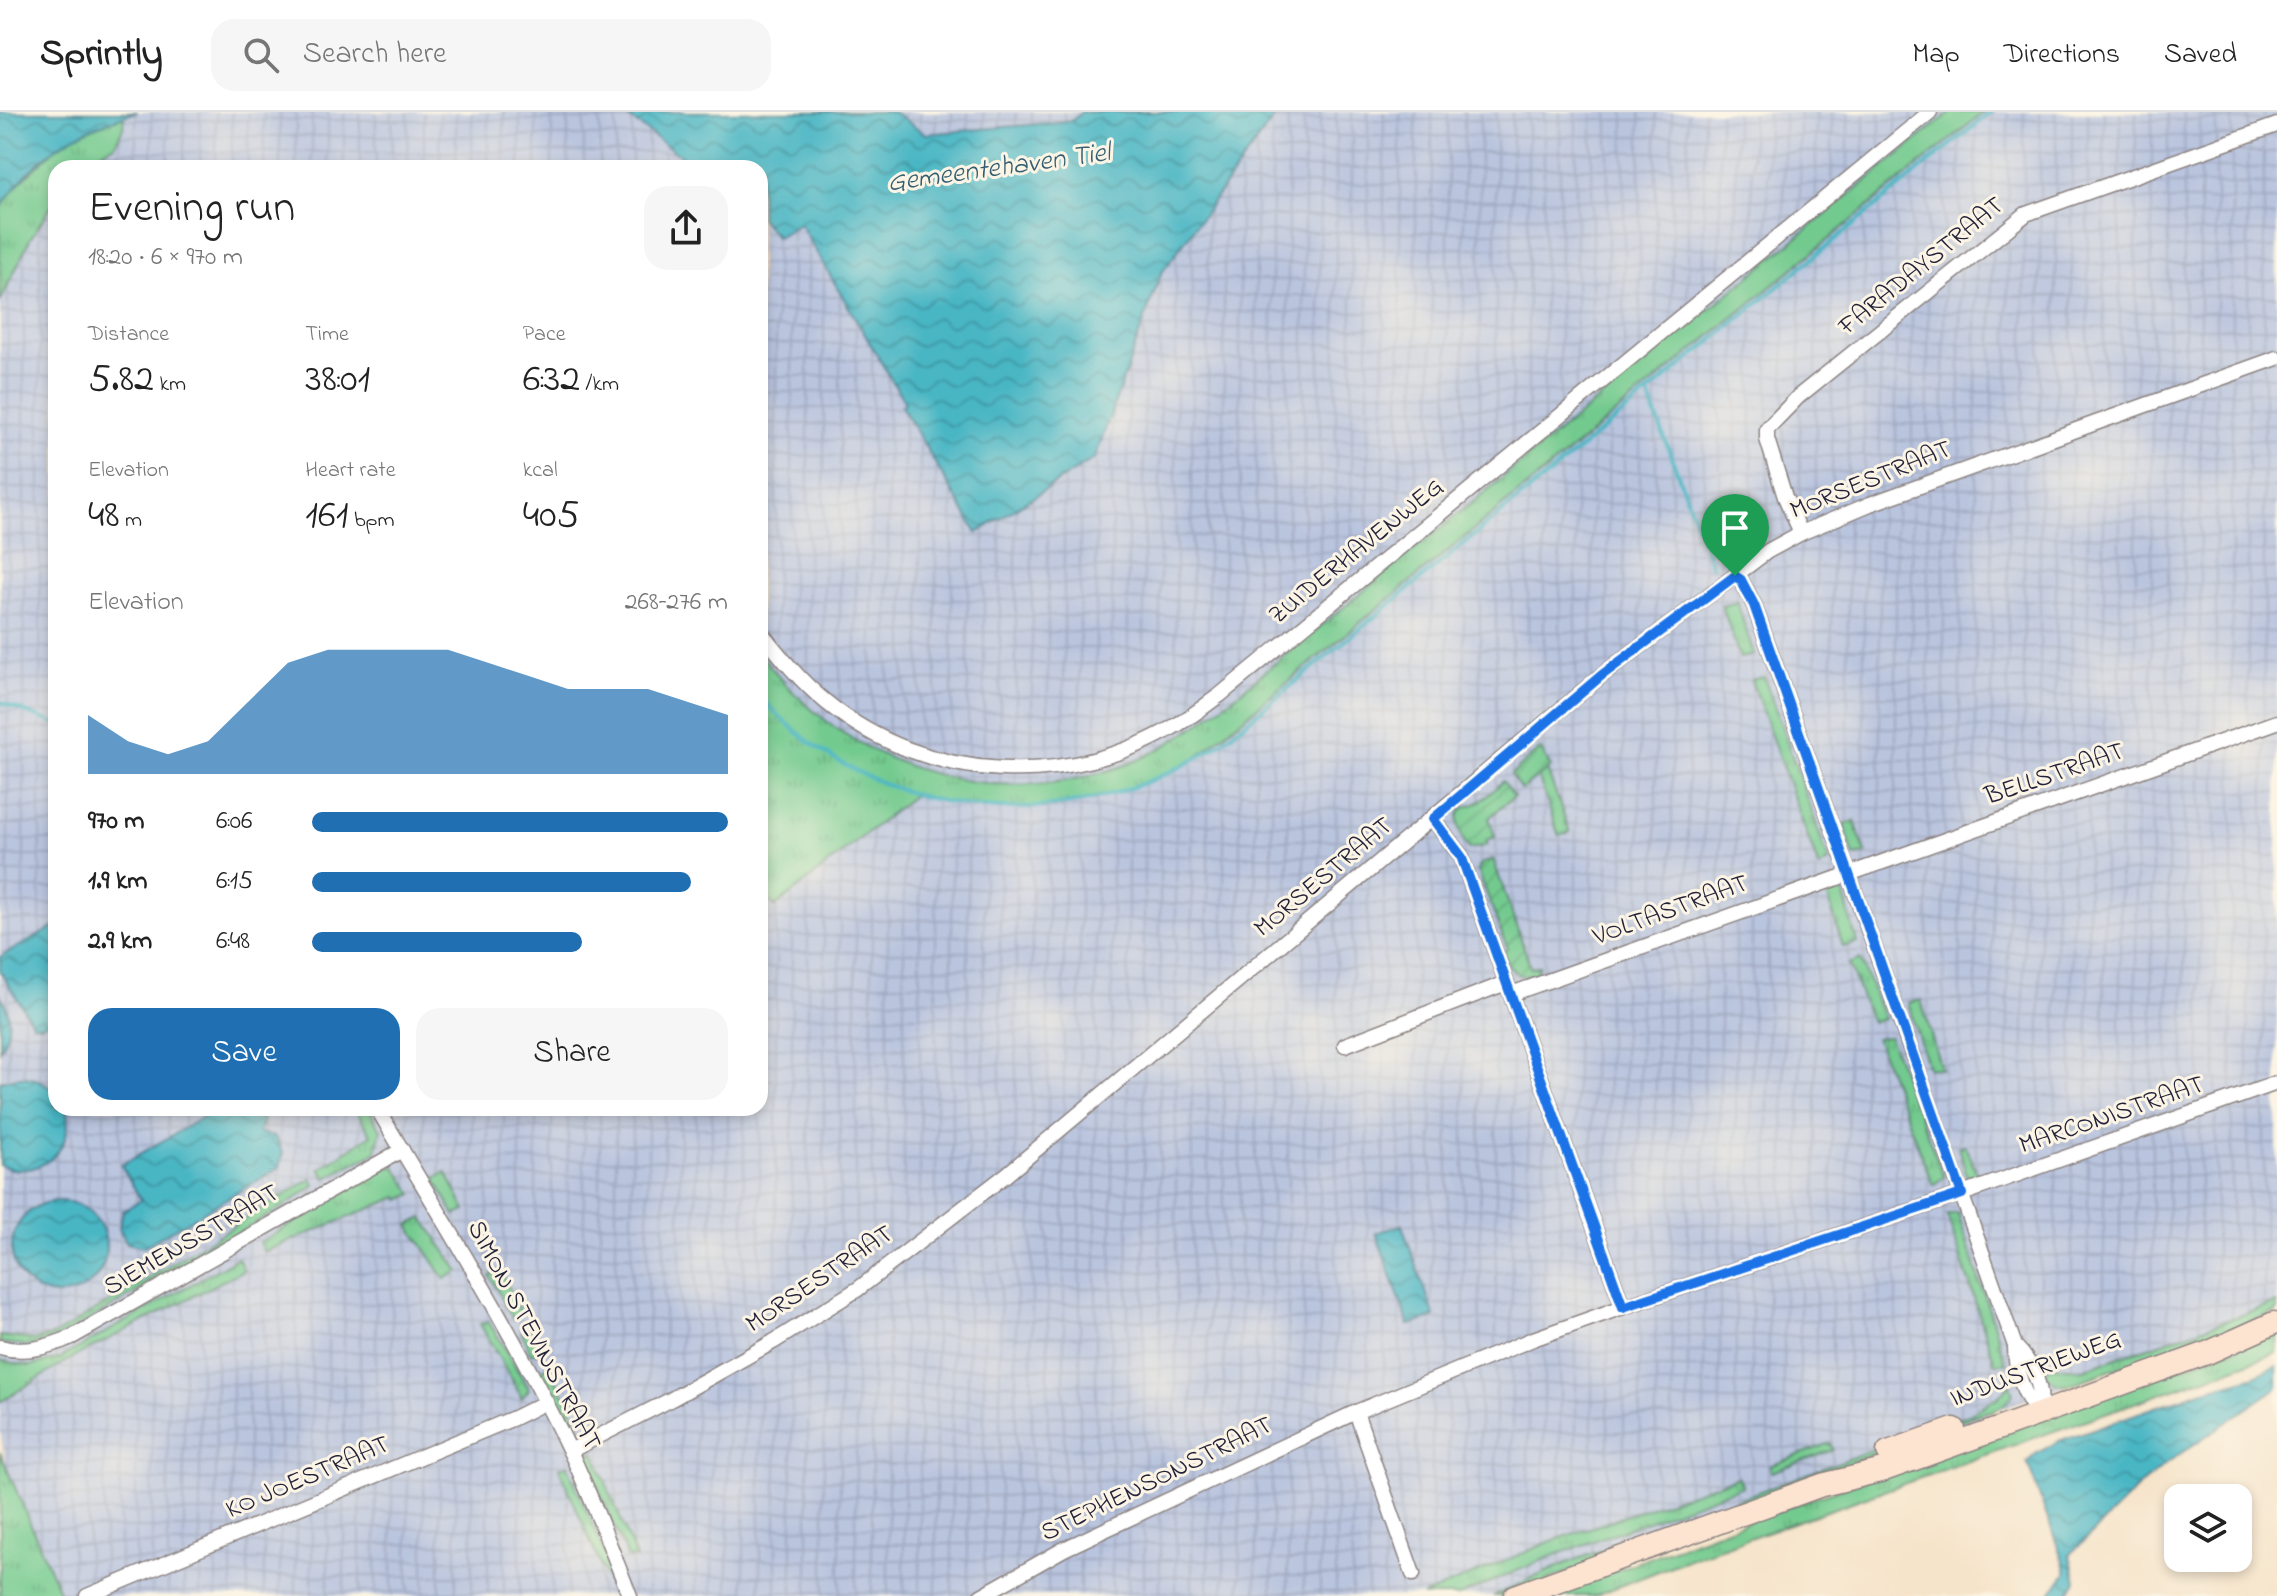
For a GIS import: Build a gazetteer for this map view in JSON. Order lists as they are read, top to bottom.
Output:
{
  "streets": {
    "main road": ["INDUSTRIEWEG"],
    "street": [
      "FARADAYSTRAAT",
      "MORSESTRAAT",
      "ZUIDERHAVENWEG",
      "BELLSTRAAT",
      "VOLTASTRAAT",
      "MARCONISTRAAT",
      "SIEMENSSTRAAT",
      "SIMON STEVINSTRAAT",
      "KO JOESTRAAT",
      "STEPHENSONSTRAAT"
    ]
  },
  "crossings": [
    ["FARADAYSTRAAT", "MORSESTRAAT"],
    ["MORSESTRAAT", "SIMON STEVINSTRAAT"],
    ["BELLSTRAAT", "VOLTASTRAAT"],
    ["MARCONISTRAAT", "STEPHENSONSTRAAT"],
    ["SIEMENSSTRAAT", "SIMON STEVINSTRAAT"],
    ["SIMON STEVINSTRAAT", "KO JOESTRAAT"]
  ],
  "water": ["Gemeentehaven Tiel"],
  "page": {
    "header": "Sprintly",
    "search": "Search here",
    "nav": ["Map", "Directions", "Saved"],
    "heading": ["Evening run", "18:20 · 6 × 970 m"],
    "stats": [
      ["Distance", "5.82 km"],
      ["Time", "38:01"],
      ["Pace", "6:32 /km"],
      ["Elevation", "48 m"],
      ["Heart rate", "161 bpm"],
      ["kcal", "405"]
    ],
    "chart": ["Elevation", "268–276 m"],
    "list": [
      {
        "name": "970 m",
        "note": "6:06"
      },
      {
        "name": "1.9 km",
        "note": "6:15"
      },
      {
        "name": "2.9 km",
        "note": "6:48"
      }
    ],
    "buttons": ["Save", "Share"]
  }
}
